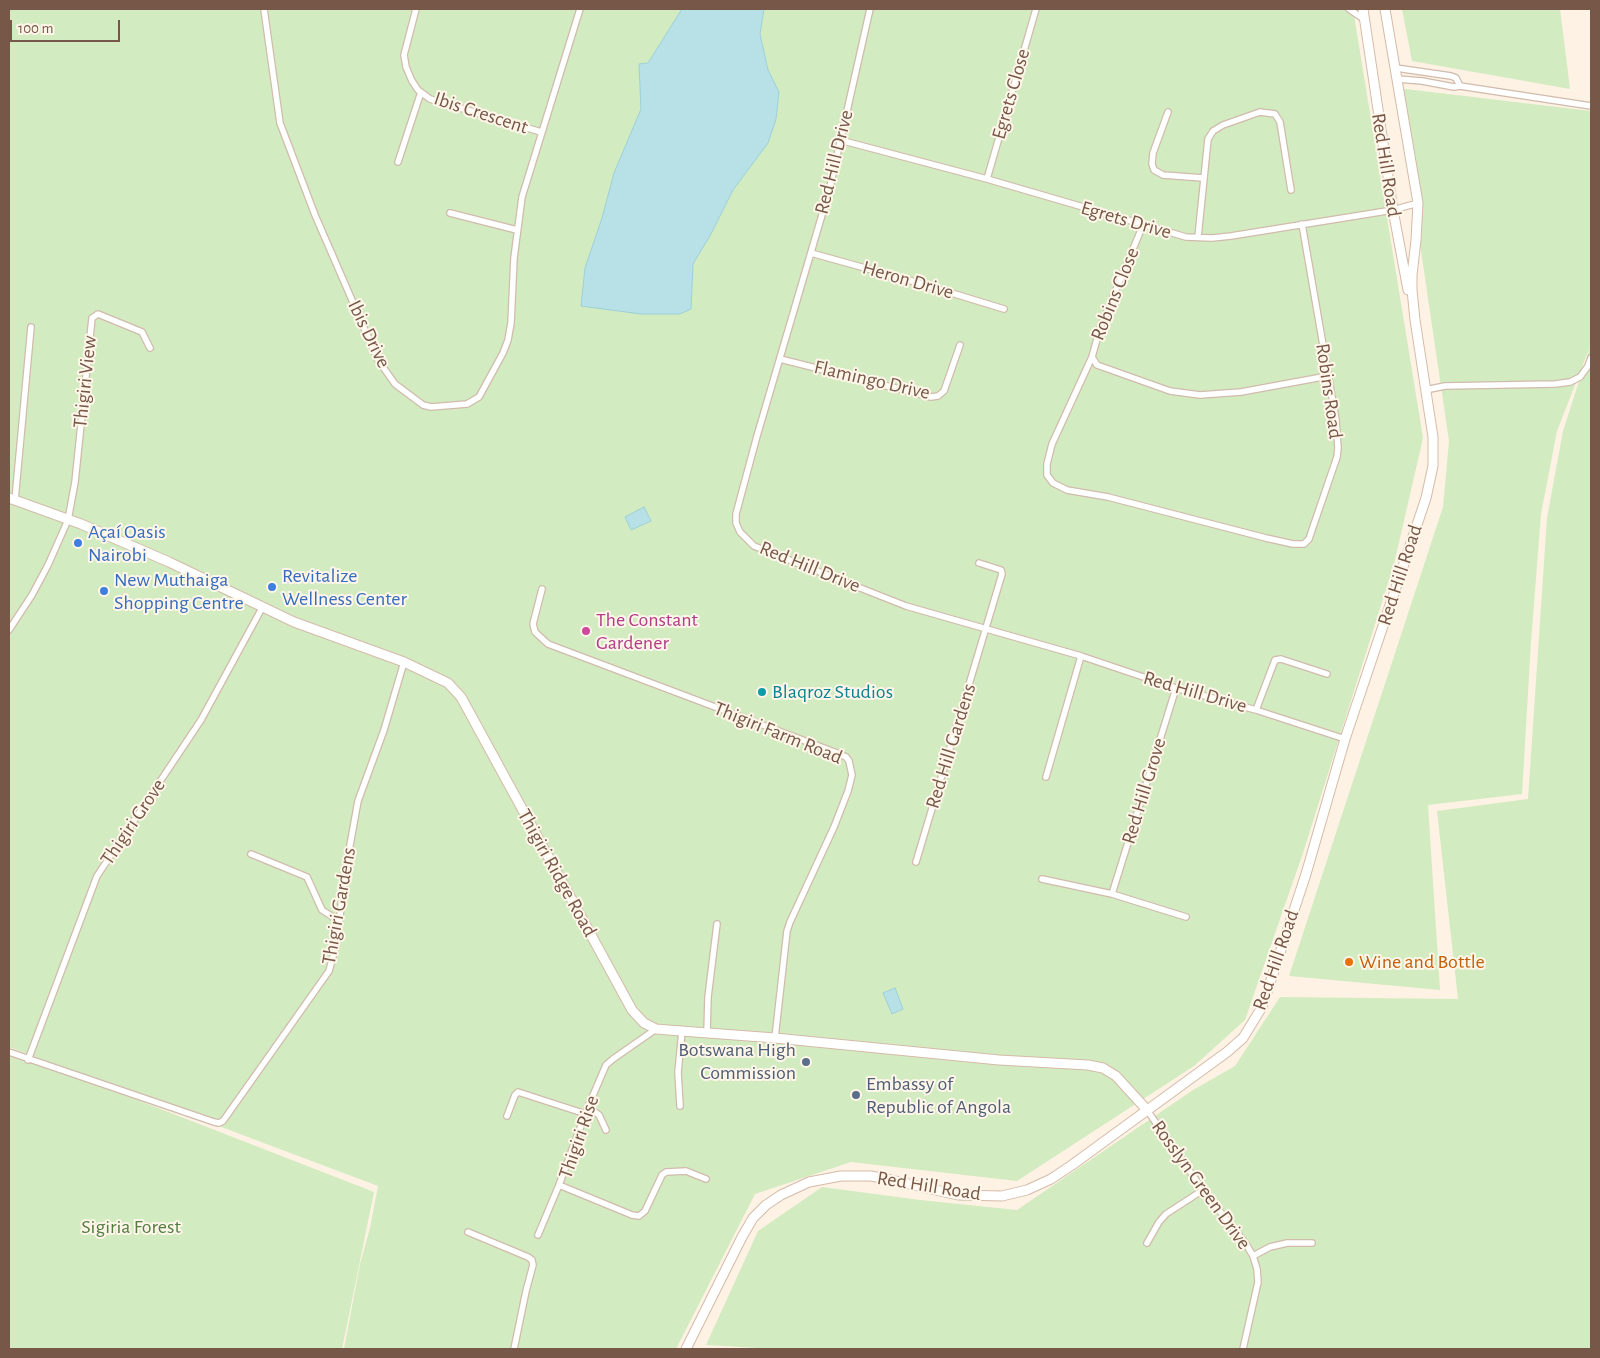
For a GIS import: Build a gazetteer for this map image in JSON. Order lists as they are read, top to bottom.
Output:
{
  "streets": {
    "main road": ["Red Hill Road", "Thigiri Ridge Road"],
    "street": [
      "Egrets Close",
      "Ibis Crescent",
      "Red Hill Drive",
      "Egrets Drive",
      "Heron Drive",
      "Robins Close",
      "Ibis Drive",
      "Flamingo Drive",
      "Thigiri View",
      "Robins Road",
      "Thigiri Farm Road",
      "Red Hill Gardens",
      "Red Hill Grove",
      "Thigiri Grove",
      "Thigiri Gardens",
      "Thigiri Rise",
      "Rosslyn Green Drive"
    ]
  },
  "crossings": [
    ["Egrets Close", "Egrets Drive"],
    ["Ibis Crescent", "Ibis Drive"],
    ["Red Hill Drive", "Red Hill Road"],
    ["Red Hill Drive", "Egrets Drive"],
    ["Red Hill Drive", "Heron Drive"],
    ["Red Hill Drive", "Flamingo Drive"],
    ["Red Hill Drive", "Red Hill Gardens"],
    ["Red Hill Drive", "Red Hill Grove"],
    ["Red Hill Road", "Egrets Drive"],
    ["Red Hill Road", "Thigiri Ridge Road"],
    ["Red Hill Road", "Rosslyn Green Drive"],
    ["Egrets Drive", "Robins Close"],
    ["Egrets Drive", "Robins Road"],
    ["Robins Close", "Robins Road"],
    ["Thigiri View", "Thigiri Ridge Road"],
    ["Thigiri Farm Road", "Thigiri Ridge Road"],
    ["Thigiri Grove", "Thigiri Ridge Road"],
    ["Thigiri Grove", "Thigiri Gardens"],
    ["Thigiri Ridge Road", "Thigiri Gardens"],
    ["Thigiri Ridge Road", "Thigiri Rise"],
    ["Thigiri Ridge Road", "Rosslyn Green Drive"]
  ],
  "parks": ["Sigiria Forest"],
  "places": [
    "Açaí Oasis Nairobi",
    "Revitalize Wellness Center",
    "New Muthaiga Shopping Centre",
    "The Constant Gardener",
    "Blaqroz Studios",
    "Wine and Bottle",
    "Botswana High Commission",
    "Embassy of Republic of Angola"
  ],
  "scale_bar": "100 m"
}
